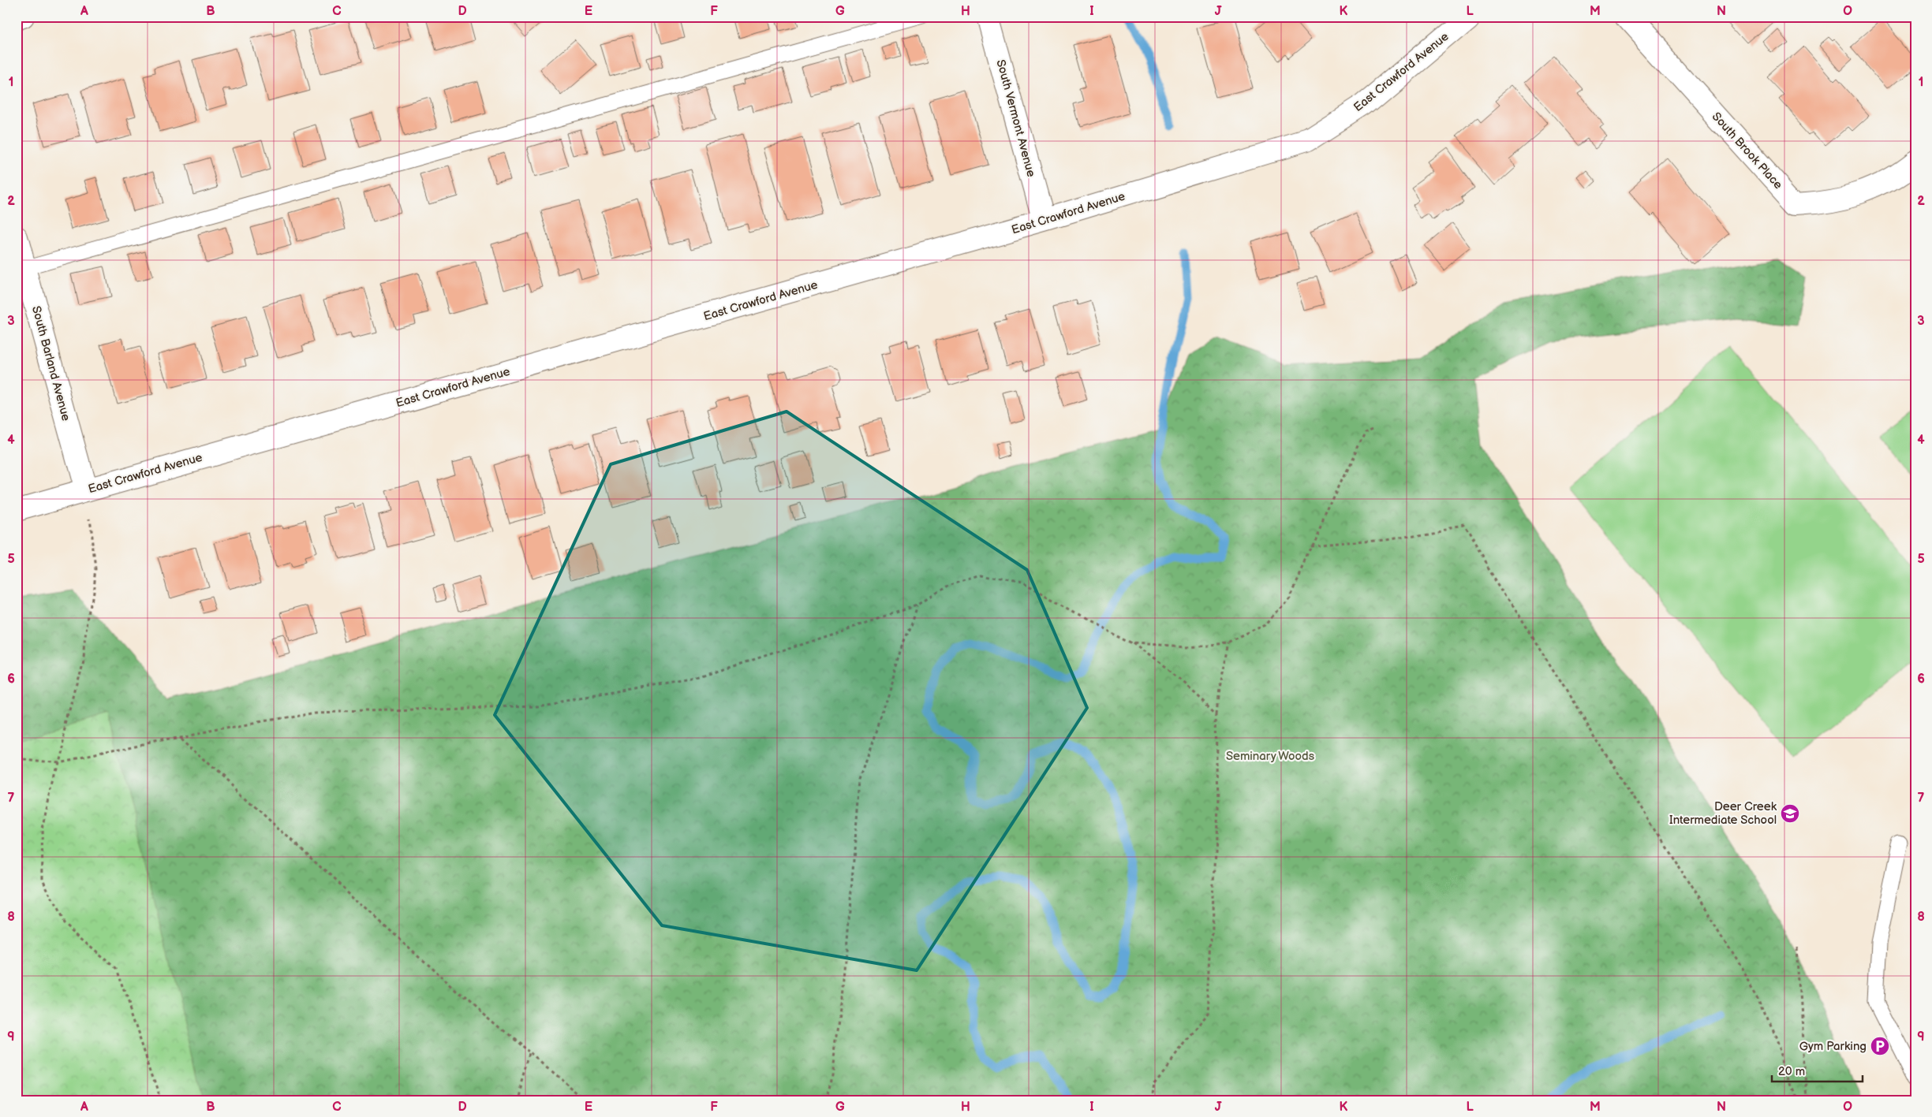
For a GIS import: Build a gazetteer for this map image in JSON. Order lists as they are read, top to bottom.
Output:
{
  "streets": {
    "street": [
      "East Crawford Avenue",
      "South Vermont Avenue",
      "South Brook Place",
      "South Barland Avenue"
    ]
  },
  "crossings": [
    ["East Crawford Avenue", "South Vermont Avenue"],
    ["East Crawford Avenue", "South Barland Avenue"]
  ],
  "parks": ["Seminary Woods"],
  "places": {
    "school or university": ["Deer Creek Intermediate School"],
    "parking": ["Gym Parking"]
  },
  "scale_bar": "20 m",
  "grid": {
    "columns": [
      "A",
      "B",
      "C",
      "D",
      "E",
      "F",
      "G",
      "H",
      "I",
      "J",
      "K",
      "L",
      "M",
      "N",
      "O"
    ],
    "rows": [
      "1",
      "2",
      "3",
      "4",
      "5",
      "6",
      "7",
      "8",
      "9"
    ]
  }
}
